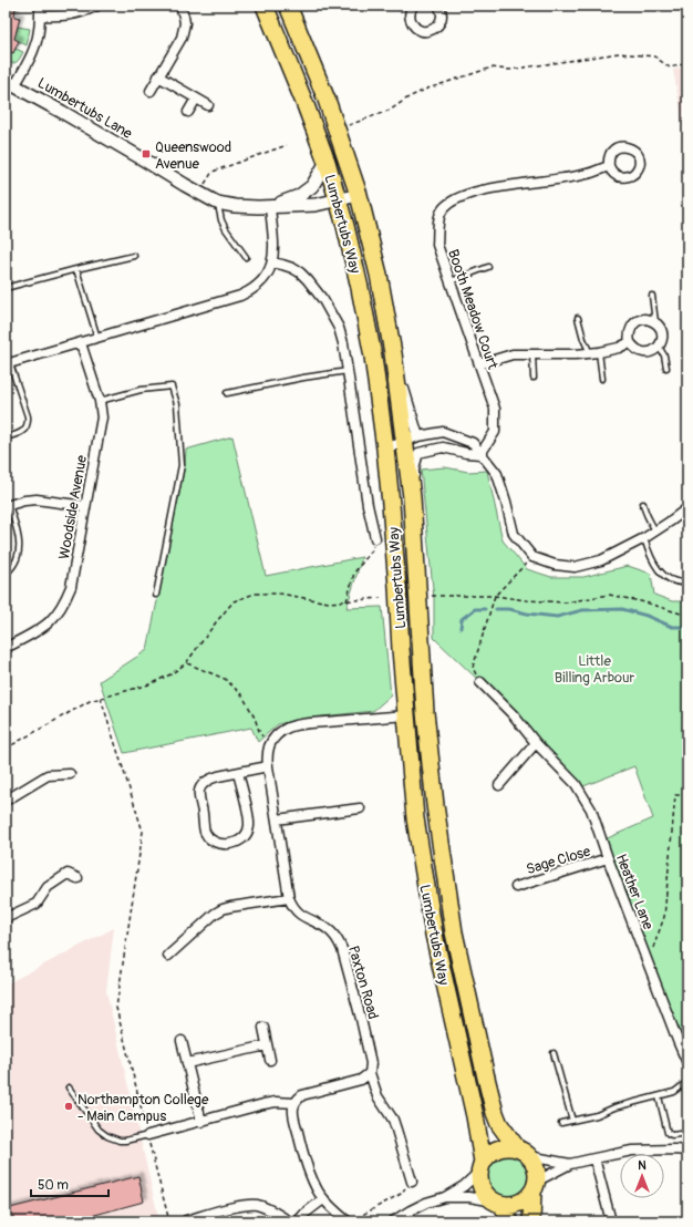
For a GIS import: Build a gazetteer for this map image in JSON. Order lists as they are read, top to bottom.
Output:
{
  "streets": {
    "highway": ["Lumbertubs Way"],
    "street": [
      "Lumbertubs Lane",
      "Booth Meadow Court",
      "Woodside Avenue",
      "Sage Close",
      "Heather Lane",
      "Paxton Road"
    ]
  },
  "crossings": [
    ["Lumbertubs Lane", "Lumbertubs Way"],
    ["Sage Close", "Heather Lane"]
  ],
  "parks": ["Little Billing Arbour"],
  "places": {
    "transit": ["Queenswood Avenue"],
    "other": ["Northampton College - Main Campus"]
  },
  "scale_bar": "50 m",
  "north": "top"
}
